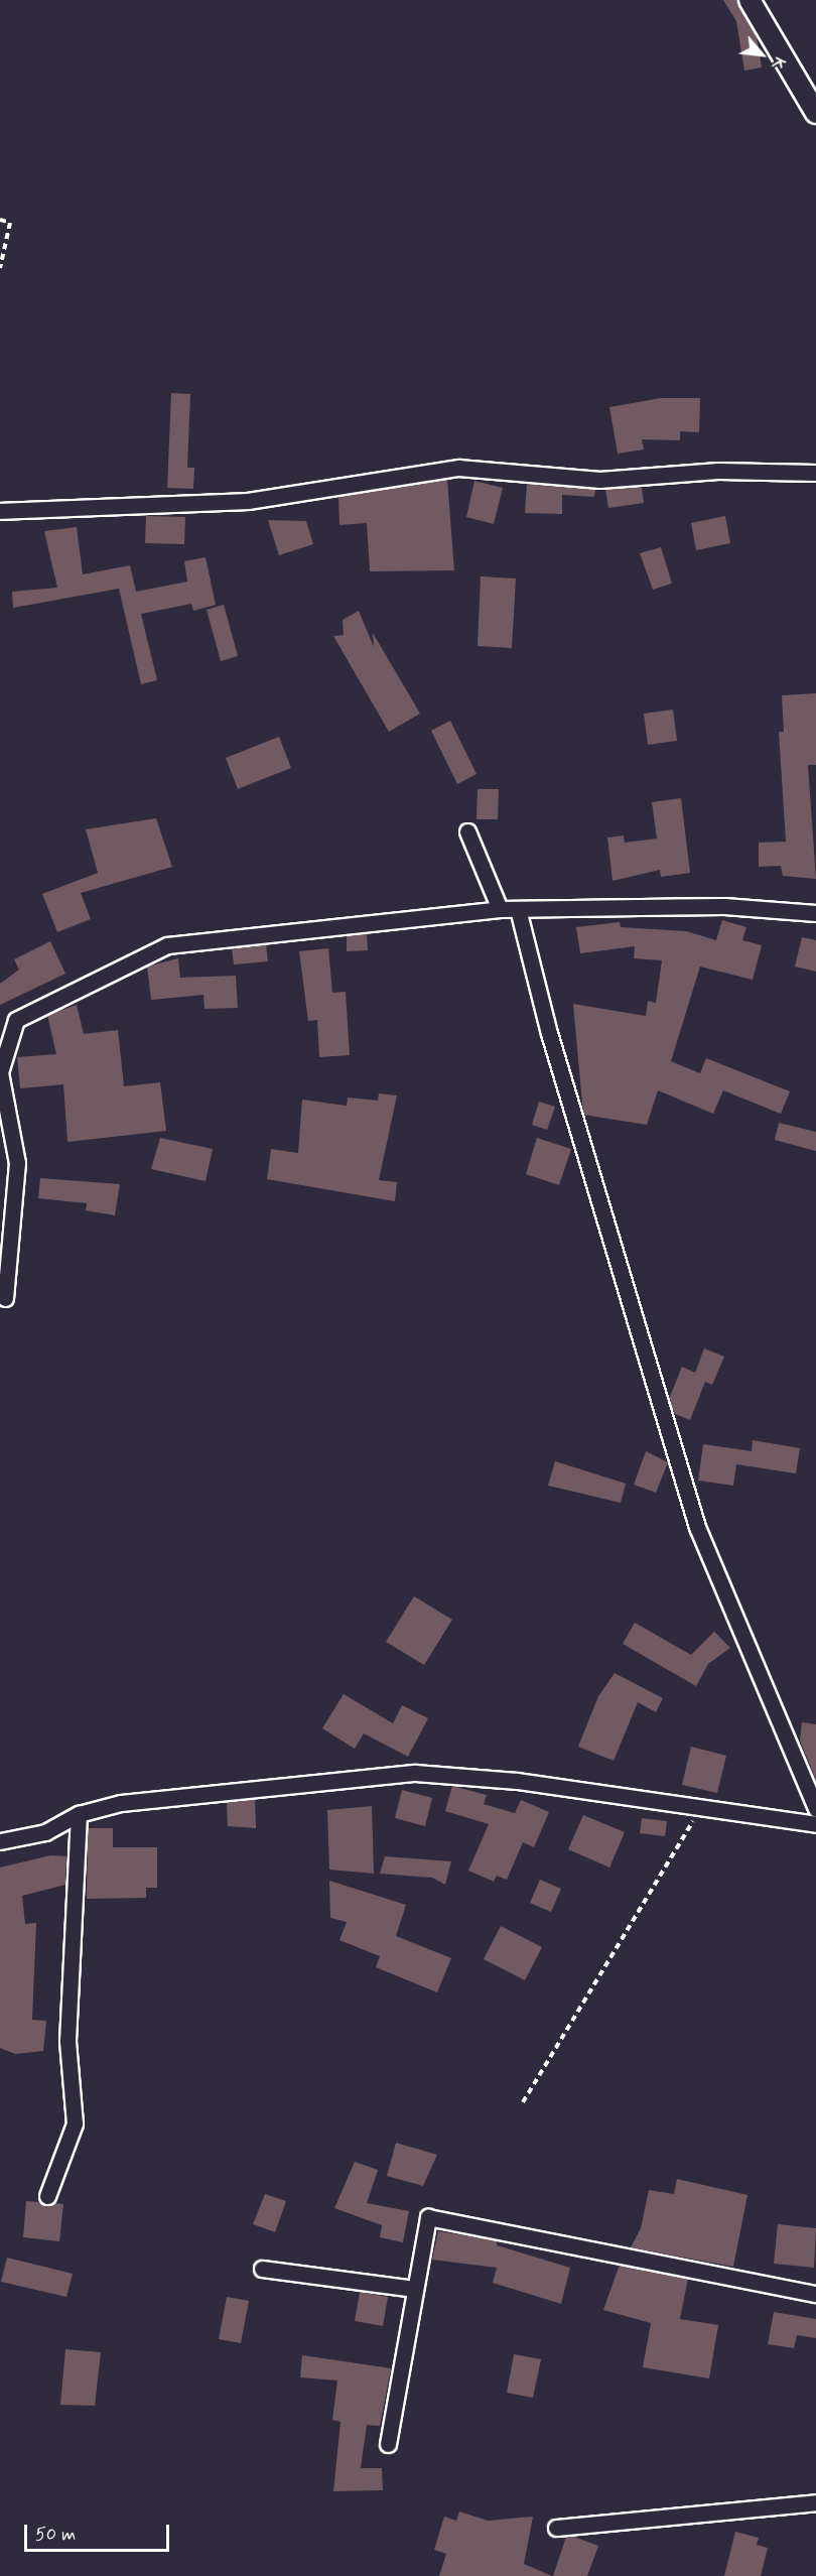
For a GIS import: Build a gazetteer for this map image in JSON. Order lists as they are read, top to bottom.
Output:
{
  "scale_bar": "50 m",
  "north": "bottom right"
}
